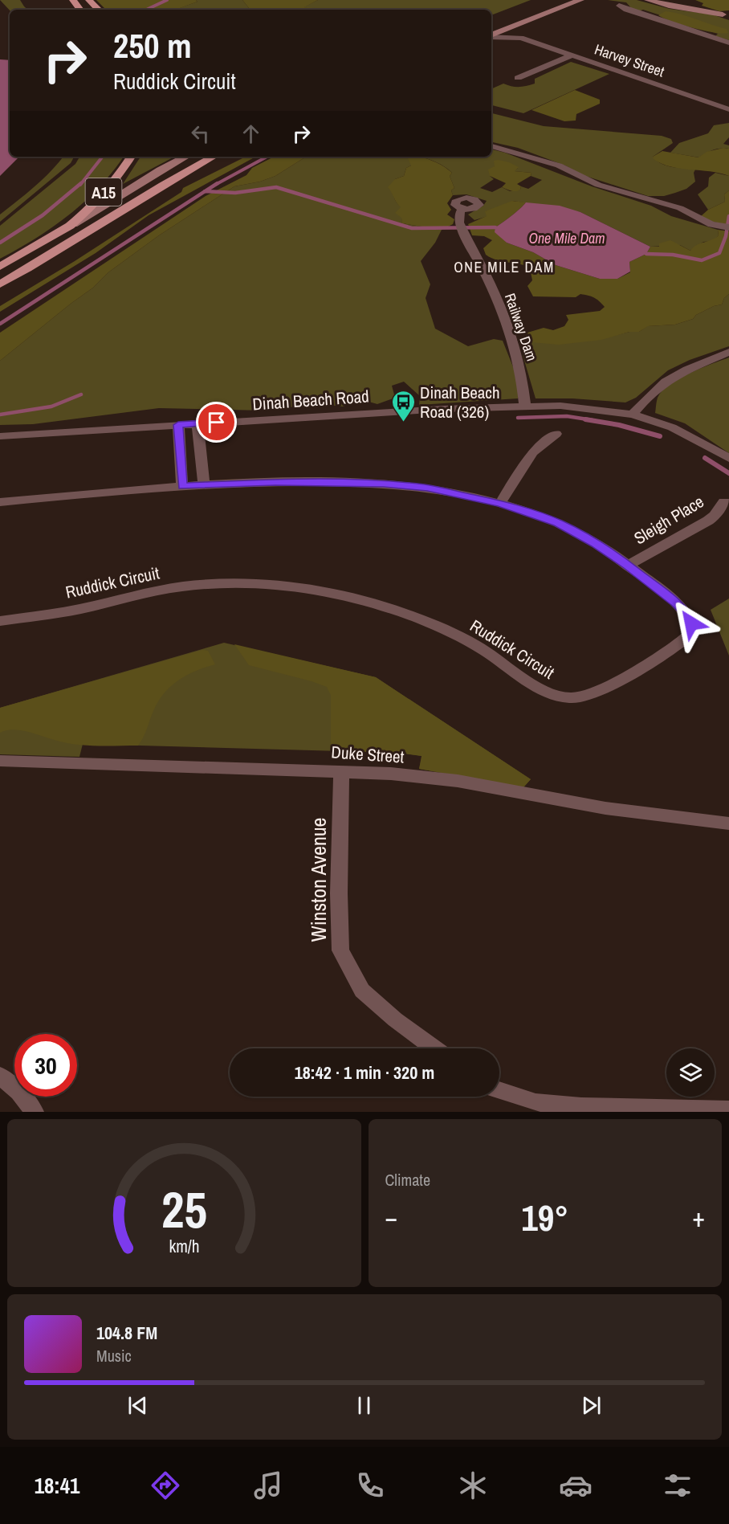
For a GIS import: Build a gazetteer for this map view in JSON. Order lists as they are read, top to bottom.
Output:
{
  "streets": {
    "main road": ["A15"],
    "street": [
      "Harvey Street",
      "Railway Dam",
      "Dinah Beach Road",
      "Sleigh Place",
      "Ruddick Circuit",
      "Duke Street",
      "Winston Avenue"
    ]
  },
  "crossings": [
    ["Railway Dam", "Dinah Beach Road"],
    ["Sleigh Place", "Ruddick Circuit"],
    ["Duke Street", "Winston Avenue"]
  ],
  "districts": ["ONE MILE DAM"],
  "water": ["One Mile Dam"],
  "places": {
    "bus stop": ["Dinah Beach Road (326)"]
  },
  "page": {
    "turn": ["250 m", "Ruddick Circuit"],
    "limit": "30",
    "trip": "18:42 · 1 min · 320 m",
    "tile": "Climate",
    "heat": ["−", "19°", "+"],
    "song": ["104.8 FM", "Music"],
    "tabs": "18:41",
    "gauge": ["25", "km/h"]
  }
}
